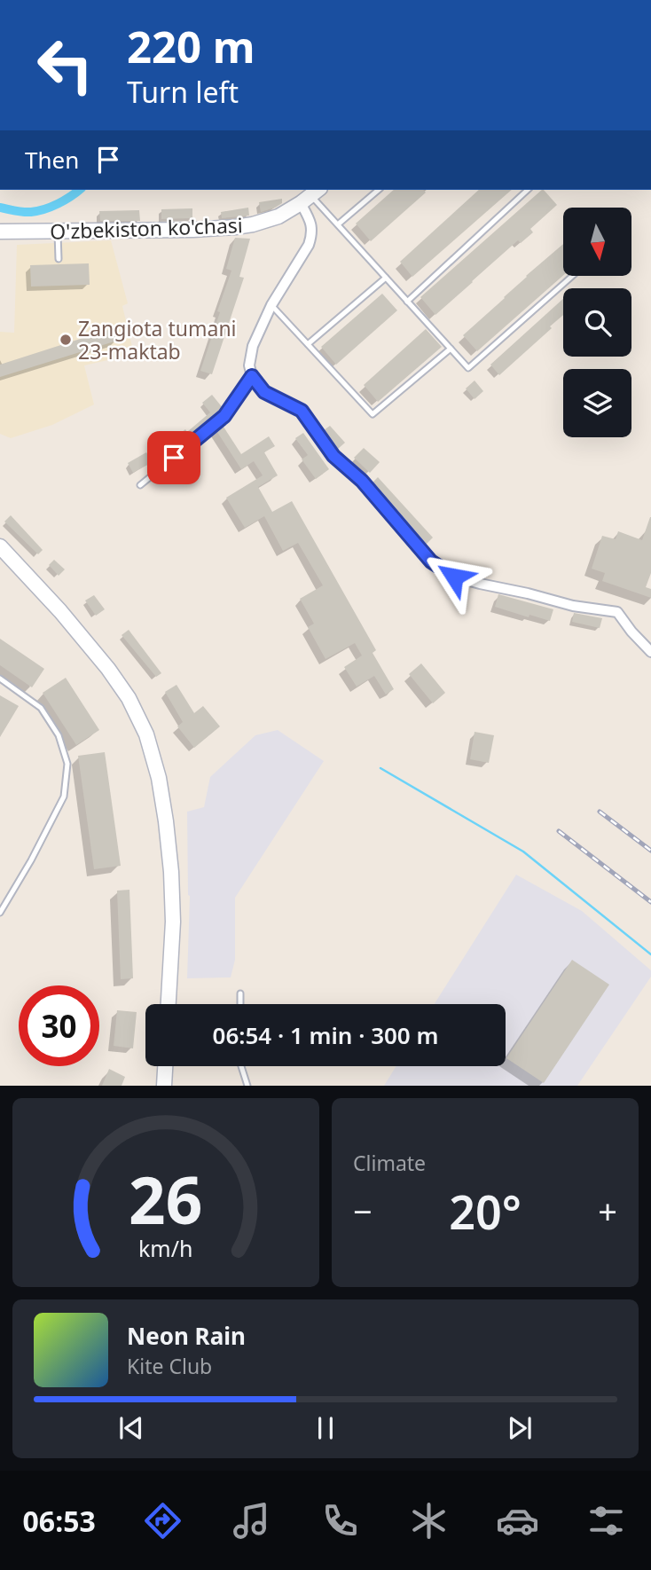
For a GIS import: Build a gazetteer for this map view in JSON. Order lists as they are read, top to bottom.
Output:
{
  "streets": {
    "main road": ["O'zbekiston ko'chasi"]
  },
  "places": ["Zangiota tumani 23-maktab"],
  "north": "bottom",
  "page": {
    "turn": ["220 m", "Turn left"],
    "then": "Then",
    "limit": "30",
    "trip": "06:54 · 1 min · 300 m",
    "tile": "Climate",
    "heat": ["−", "20°", "+"],
    "song": ["Neon Rain", "Kite Club"],
    "tabs": "06:53",
    "gauge": ["26", "km/h"]
  }
}
